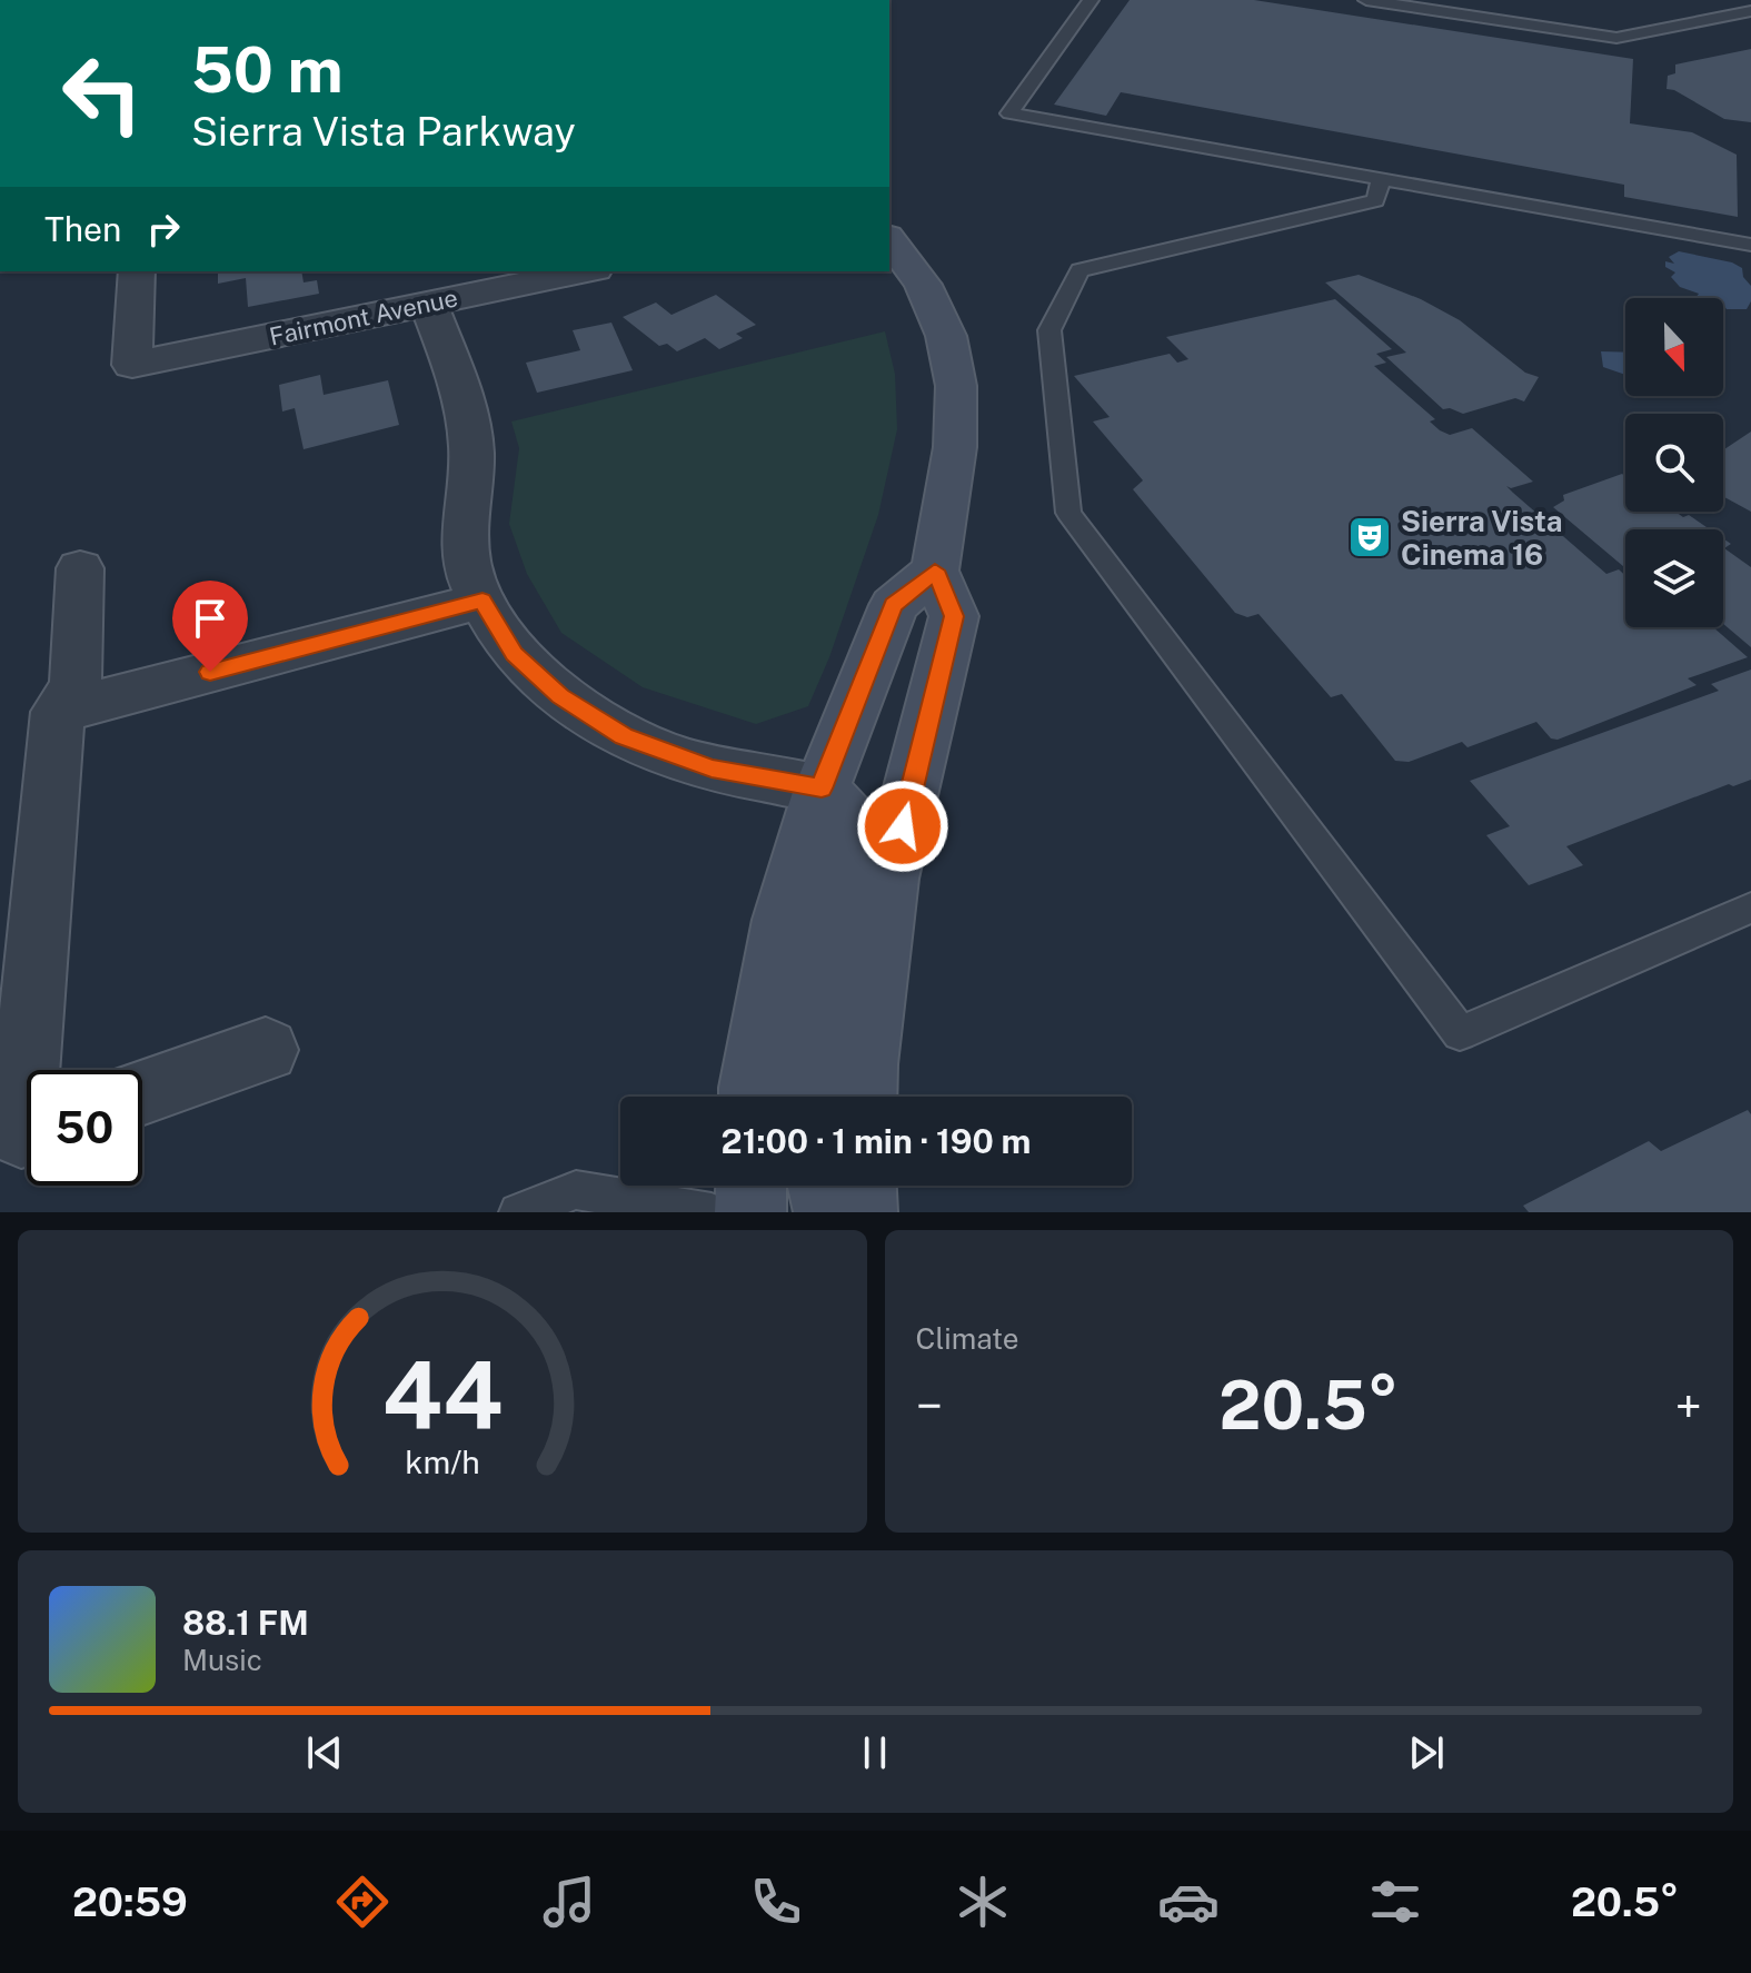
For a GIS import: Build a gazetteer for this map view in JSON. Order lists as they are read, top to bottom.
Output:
{
  "streets": {
    "street": ["Fairmont Avenue"]
  },
  "places": {
    "theatre": ["Sierra Vista Cinema 16"]
  },
  "north": "bottom",
  "page": {
    "turn": ["50 m", "Sierra Vista Parkway"],
    "then": "Then",
    "limit": "50",
    "trip": "21:00 · 1 min · 190 m",
    "tile": "Climate",
    "heat": ["−", "20.5°", "+"],
    "song": ["88.1 FM", "Music"],
    "tabs": ["20:59", "20.5°"],
    "gauge": ["44", "km/h"]
  }
}
